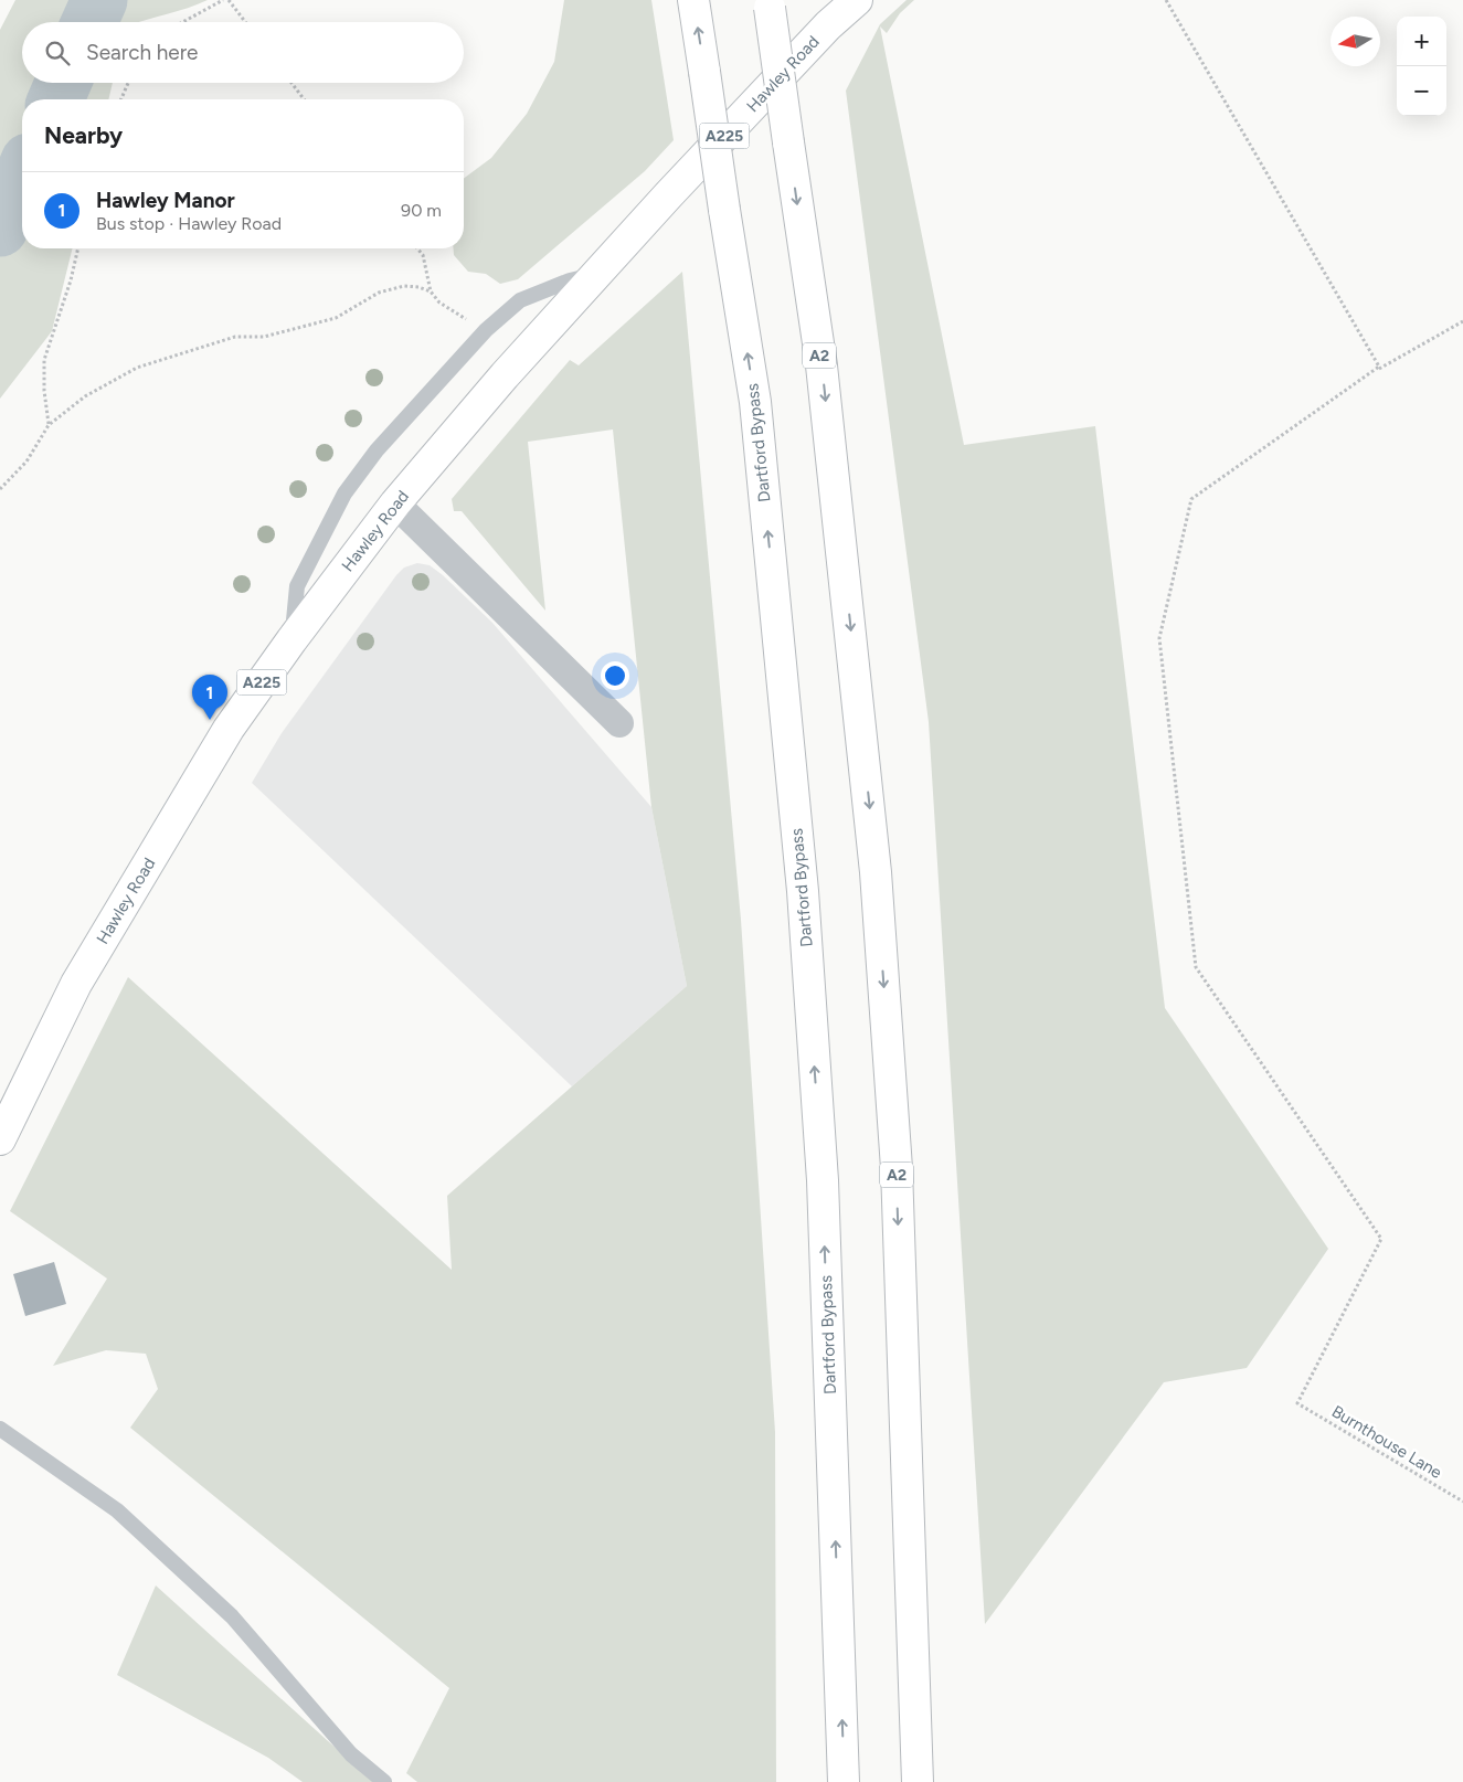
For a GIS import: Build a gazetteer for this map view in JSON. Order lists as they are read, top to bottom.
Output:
{
  "streets": {
    "main road": [
      "Hawley Road",
      "A225",
      "A2",
      "Dartford Bypass"
    ],
    "path": ["Burnthouse Lane"]
  },
  "north": "left",
  "page": {
    "map_buttons": ["+", "−"],
    "search": "Search here",
    "heading": "Nearby",
    "list": [
      {
        "mark": "1",
        "name": "Hawley Manor",
        "note": "Bus stop · Hawley Road",
        "value": "90 m"
      }
    ],
    "pins": "1"
  }
}
